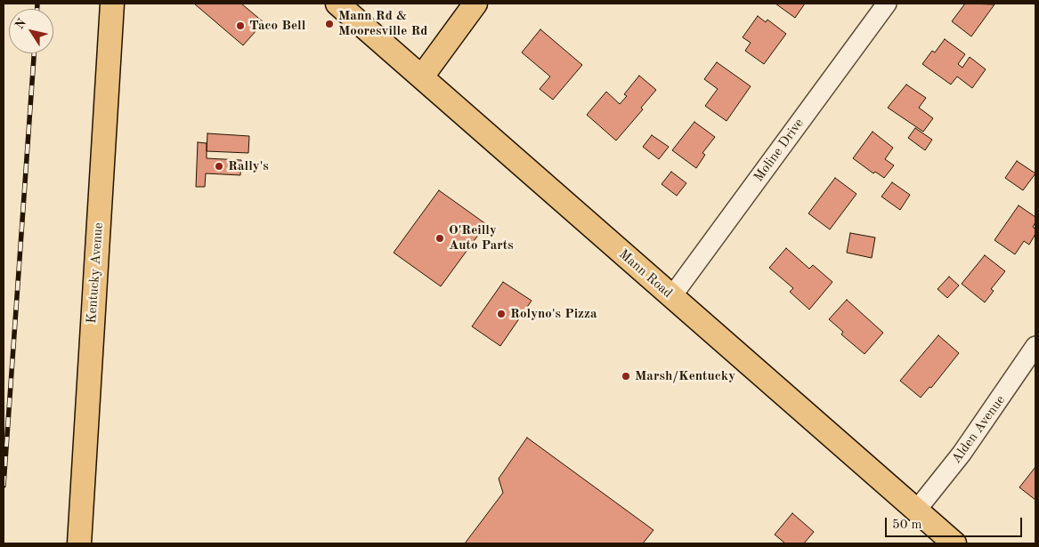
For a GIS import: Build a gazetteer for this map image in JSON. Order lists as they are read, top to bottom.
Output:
{
  "streets": {
    "main road": ["Kentucky Avenue", "Mann Road"],
    "street": ["Moline Drive", "Alden Avenue"]
  },
  "crossings": [
    ["Moline Drive", "Mann Road"],
    ["Mann Road", "Alden Avenue"]
  ],
  "places": [
    "Mann Rd & Mooresville Rd",
    "Taco Bell",
    "Rally's",
    "O'Reilly Auto Parts",
    "Rolyno's Pizza",
    "Marsh/Kentucky"
  ],
  "scale_bar": "50 m",
  "north": "top left"
}
